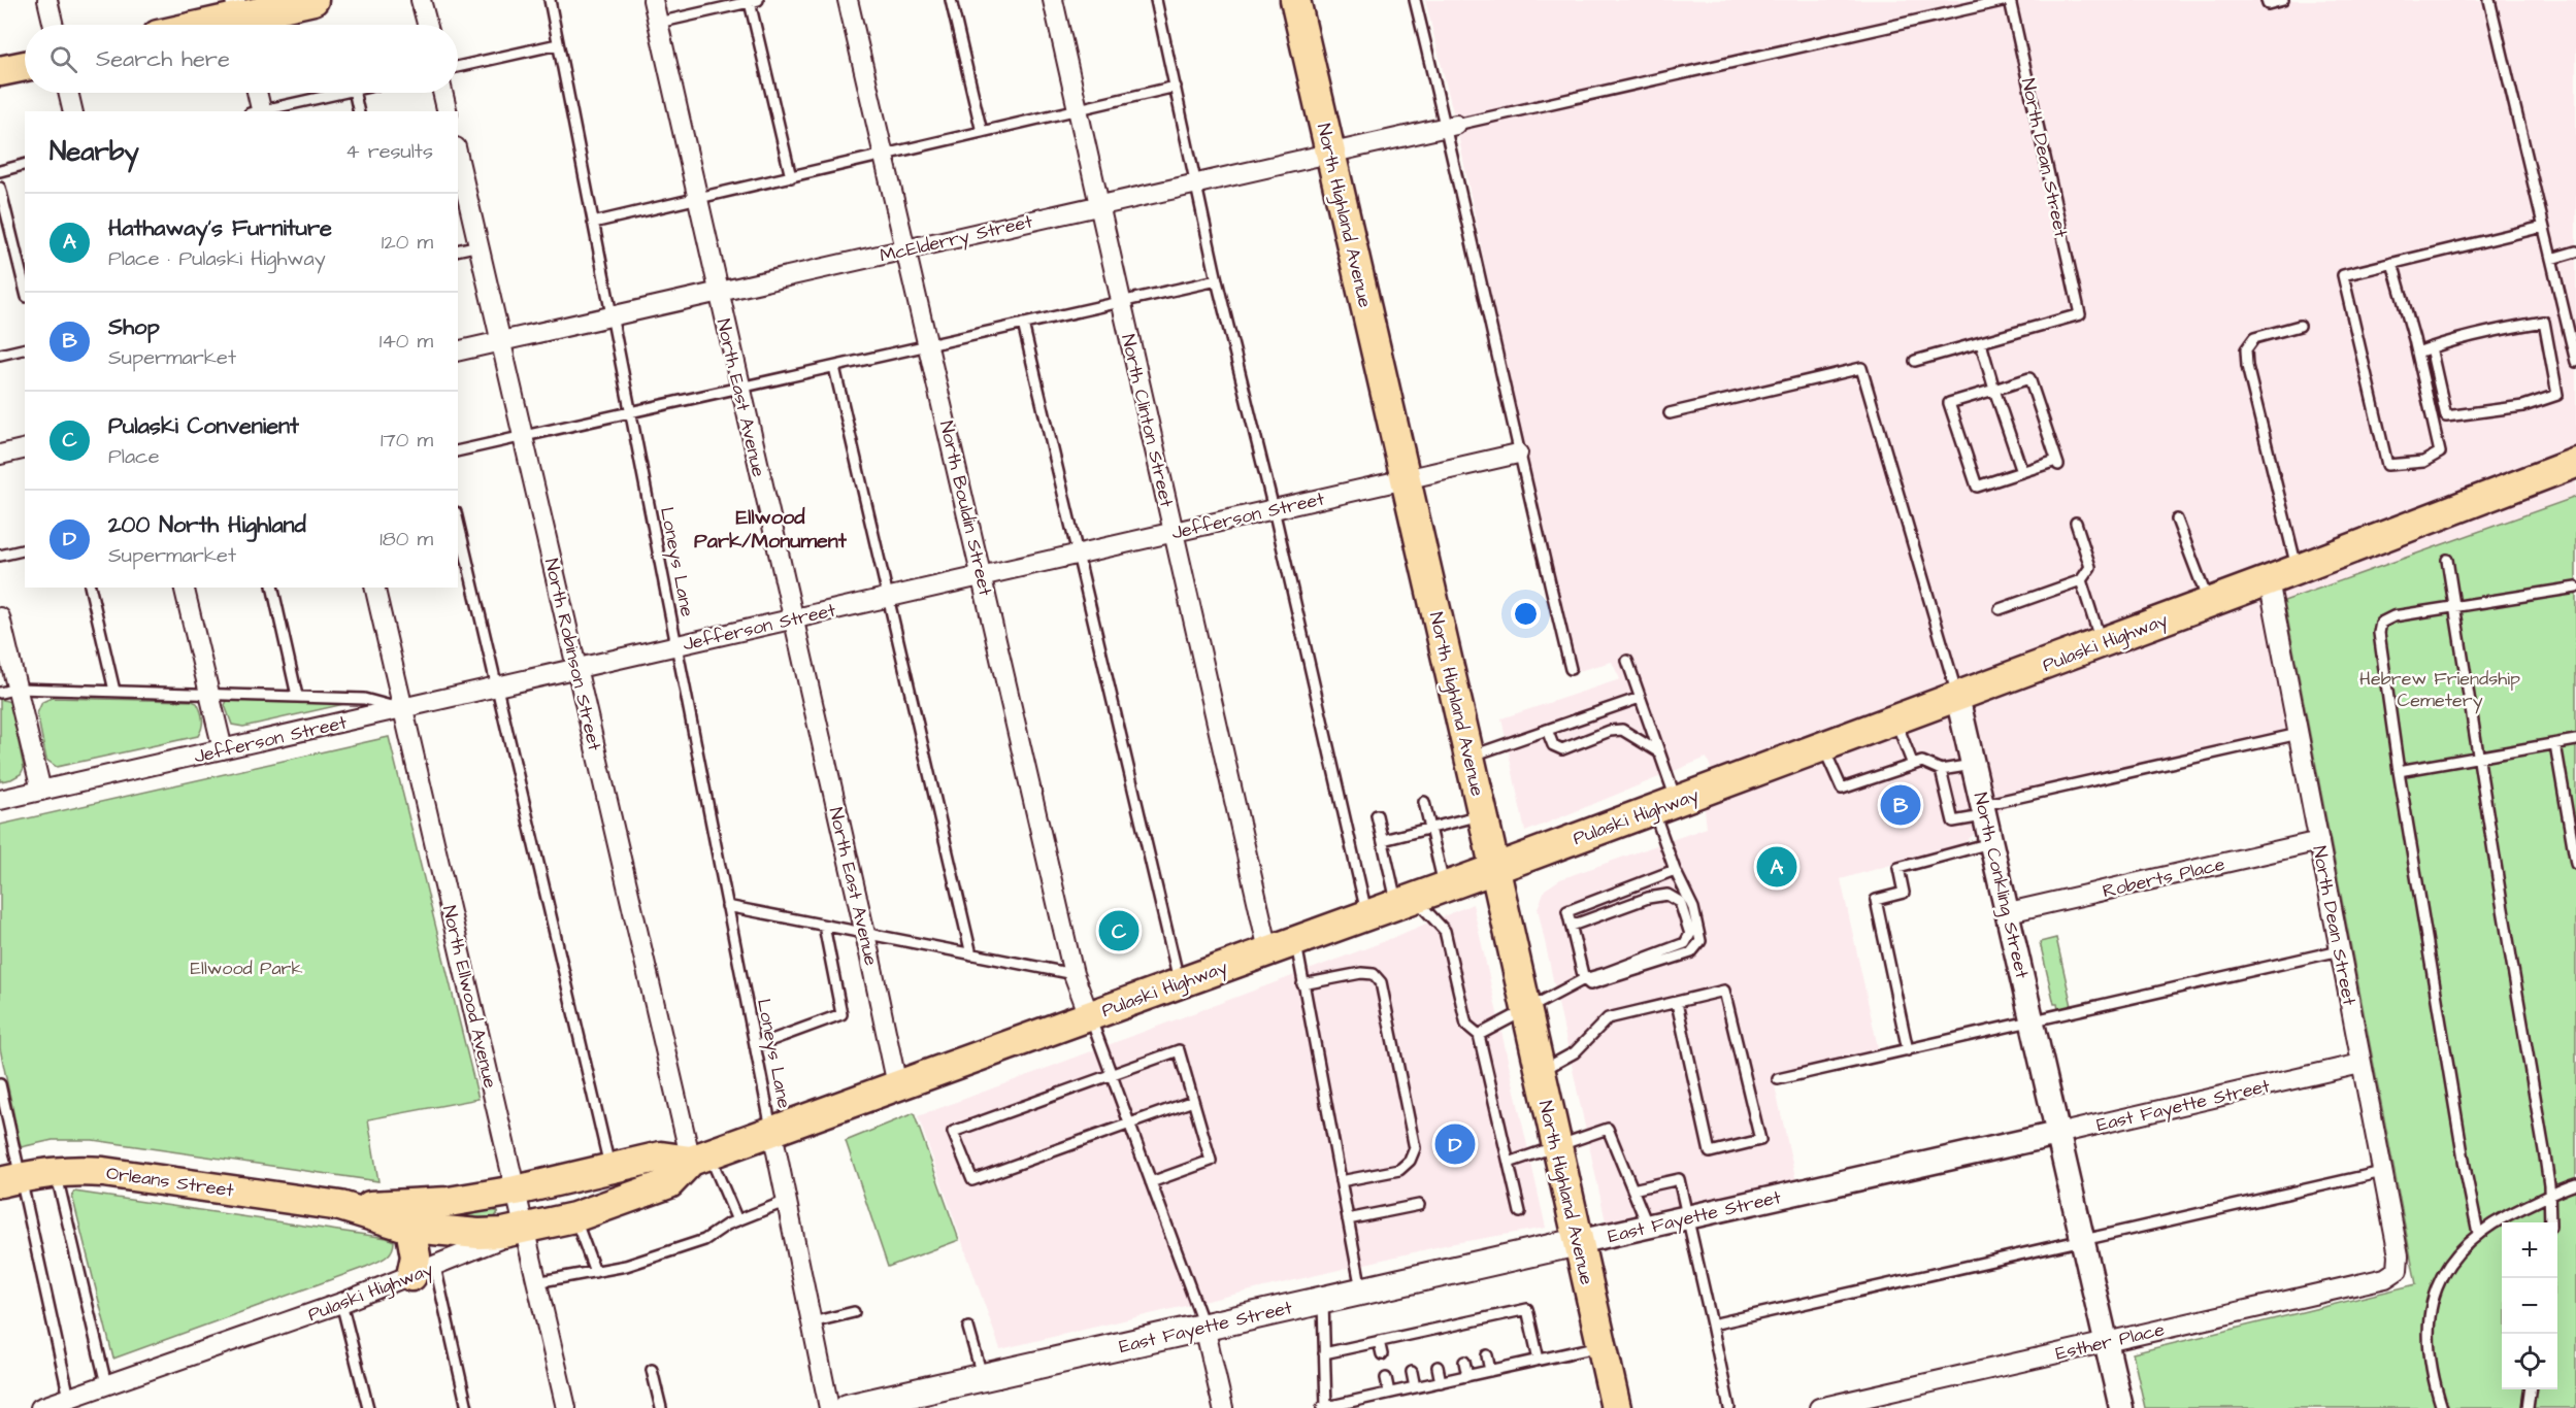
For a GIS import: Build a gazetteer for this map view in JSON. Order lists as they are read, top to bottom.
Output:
{
  "streets": {
    "main road": [
      "North Highland Avenue",
      "Pulaski Highway",
      "East Fayette Street",
      "Orleans Street"
    ],
    "street": [
      "North Dean Street",
      "McElderry Street",
      "North East Avenue",
      "North Clinton Street",
      "North Bouldin Street",
      "Jefferson Street",
      "North Robinson Street",
      "Roberts Place",
      "North Conkling Street",
      "North Ellwood Avenue",
      "Esther Place"
    ],
    "lane": ["Loneys Lane"]
  },
  "crossings": [
    ["North Dean Street", "Pulaski Highway"],
    ["North Dean Street", "Roberts Place"],
    ["North Dean Street", "East Fayette Street"],
    ["North Dean Street", "Esther Place"],
    ["North Highland Avenue", "McElderry Street"],
    ["North Highland Avenue", "Jefferson Street"],
    ["North Highland Avenue", "Pulaski Highway"],
    ["North Highland Avenue", "East Fayette Street"],
    ["McElderry Street", "North East Avenue"],
    ["McElderry Street", "North Clinton Street"],
    ["McElderry Street", "North Bouldin Street"],
    ["McElderry Street", "Loneys Lane"],
    ["McElderry Street", "North Robinson Street"],
    ["North East Avenue", "Jefferson Street"],
    ["North East Avenue", "Pulaski Highway"],
    ["North Clinton Street", "Jefferson Street"],
    ["North Clinton Street", "Pulaski Highway"],
    ["North Bouldin Street", "Jefferson Street"],
    ["North Bouldin Street", "Pulaski Highway"],
    ["Jefferson Street", "Loneys Lane"],
    ["Jefferson Street", "North Robinson Street"],
    ["Jefferson Street", "North Ellwood Avenue"],
    ["Loneys Lane", "Pulaski Highway"],
    ["Pulaski Highway", "North Robinson Street"],
    ["Pulaski Highway", "North Conkling Street"],
    ["Pulaski Highway", "North Ellwood Avenue"],
    ["Pulaski Highway", "Orleans Street"],
    ["Roberts Place", "North Conkling Street"],
    ["North Conkling Street", "East Fayette Street"],
    ["North Conkling Street", "Esther Place"],
    ["North Ellwood Avenue", "Orleans Street"]
  ],
  "districts": ["Ellwood Park/Monument"],
  "parks": ["Hebrew Friendship Cemetery", "Ellwood Park"],
  "page": {
    "search": "Search here",
    "heading": ["Nearby", "4 results"],
    "list": [
      {
        "mark": "A",
        "name": "Hathaway's Furniture",
        "note": "Place · Pulaski Highway",
        "value": "120 m"
      },
      {
        "mark": "B",
        "name": "Shop",
        "note": "Supermarket",
        "value": "140 m"
      },
      {
        "mark": "C",
        "name": "Pulaski Convenient",
        "note": "Place",
        "value": "170 m"
      },
      {
        "mark": "D",
        "name": "200 North Highland",
        "note": "Supermarket",
        "value": "180 m"
      }
    ],
    "pins": [
      "B",
      "A",
      "C",
      "D"
    ],
    "map_buttons": ["+", "−"]
  }
}
